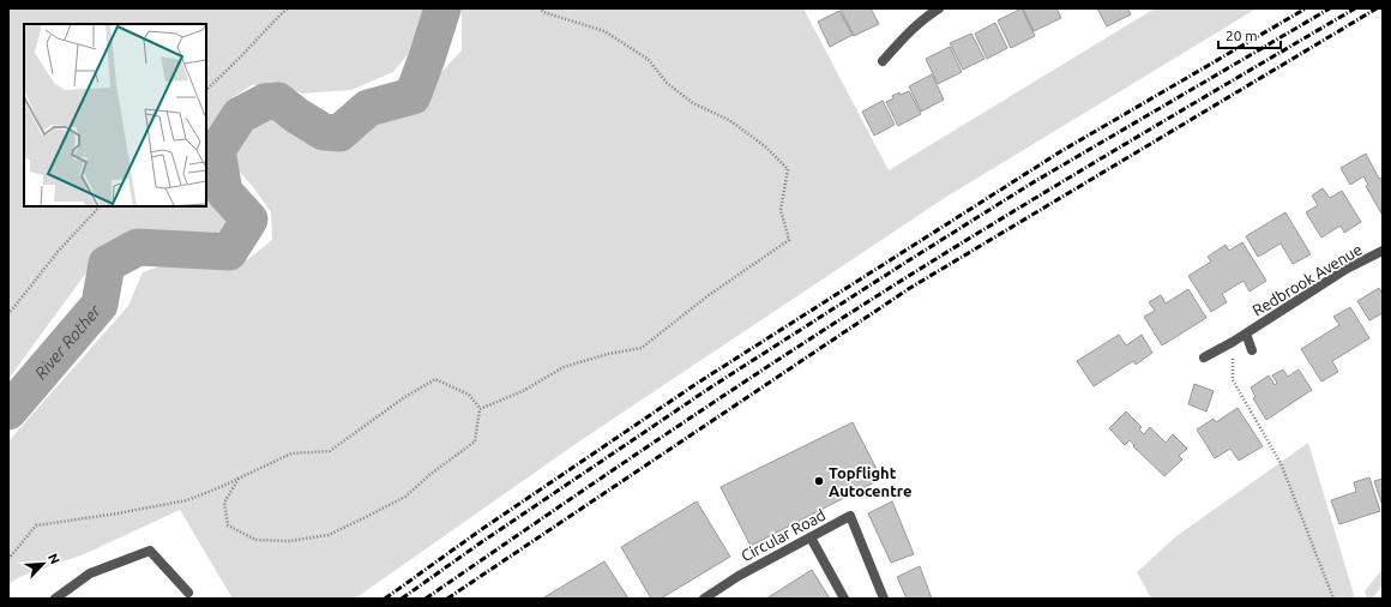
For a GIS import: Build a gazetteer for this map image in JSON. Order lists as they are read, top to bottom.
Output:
{
  "streets": {
    "street": ["Redbrook Avenue", "Circular Road"]
  },
  "water": ["River Rother"],
  "places": ["Topflight Autocentre"],
  "scale_bar": "20 m",
  "north": "top right"
}
